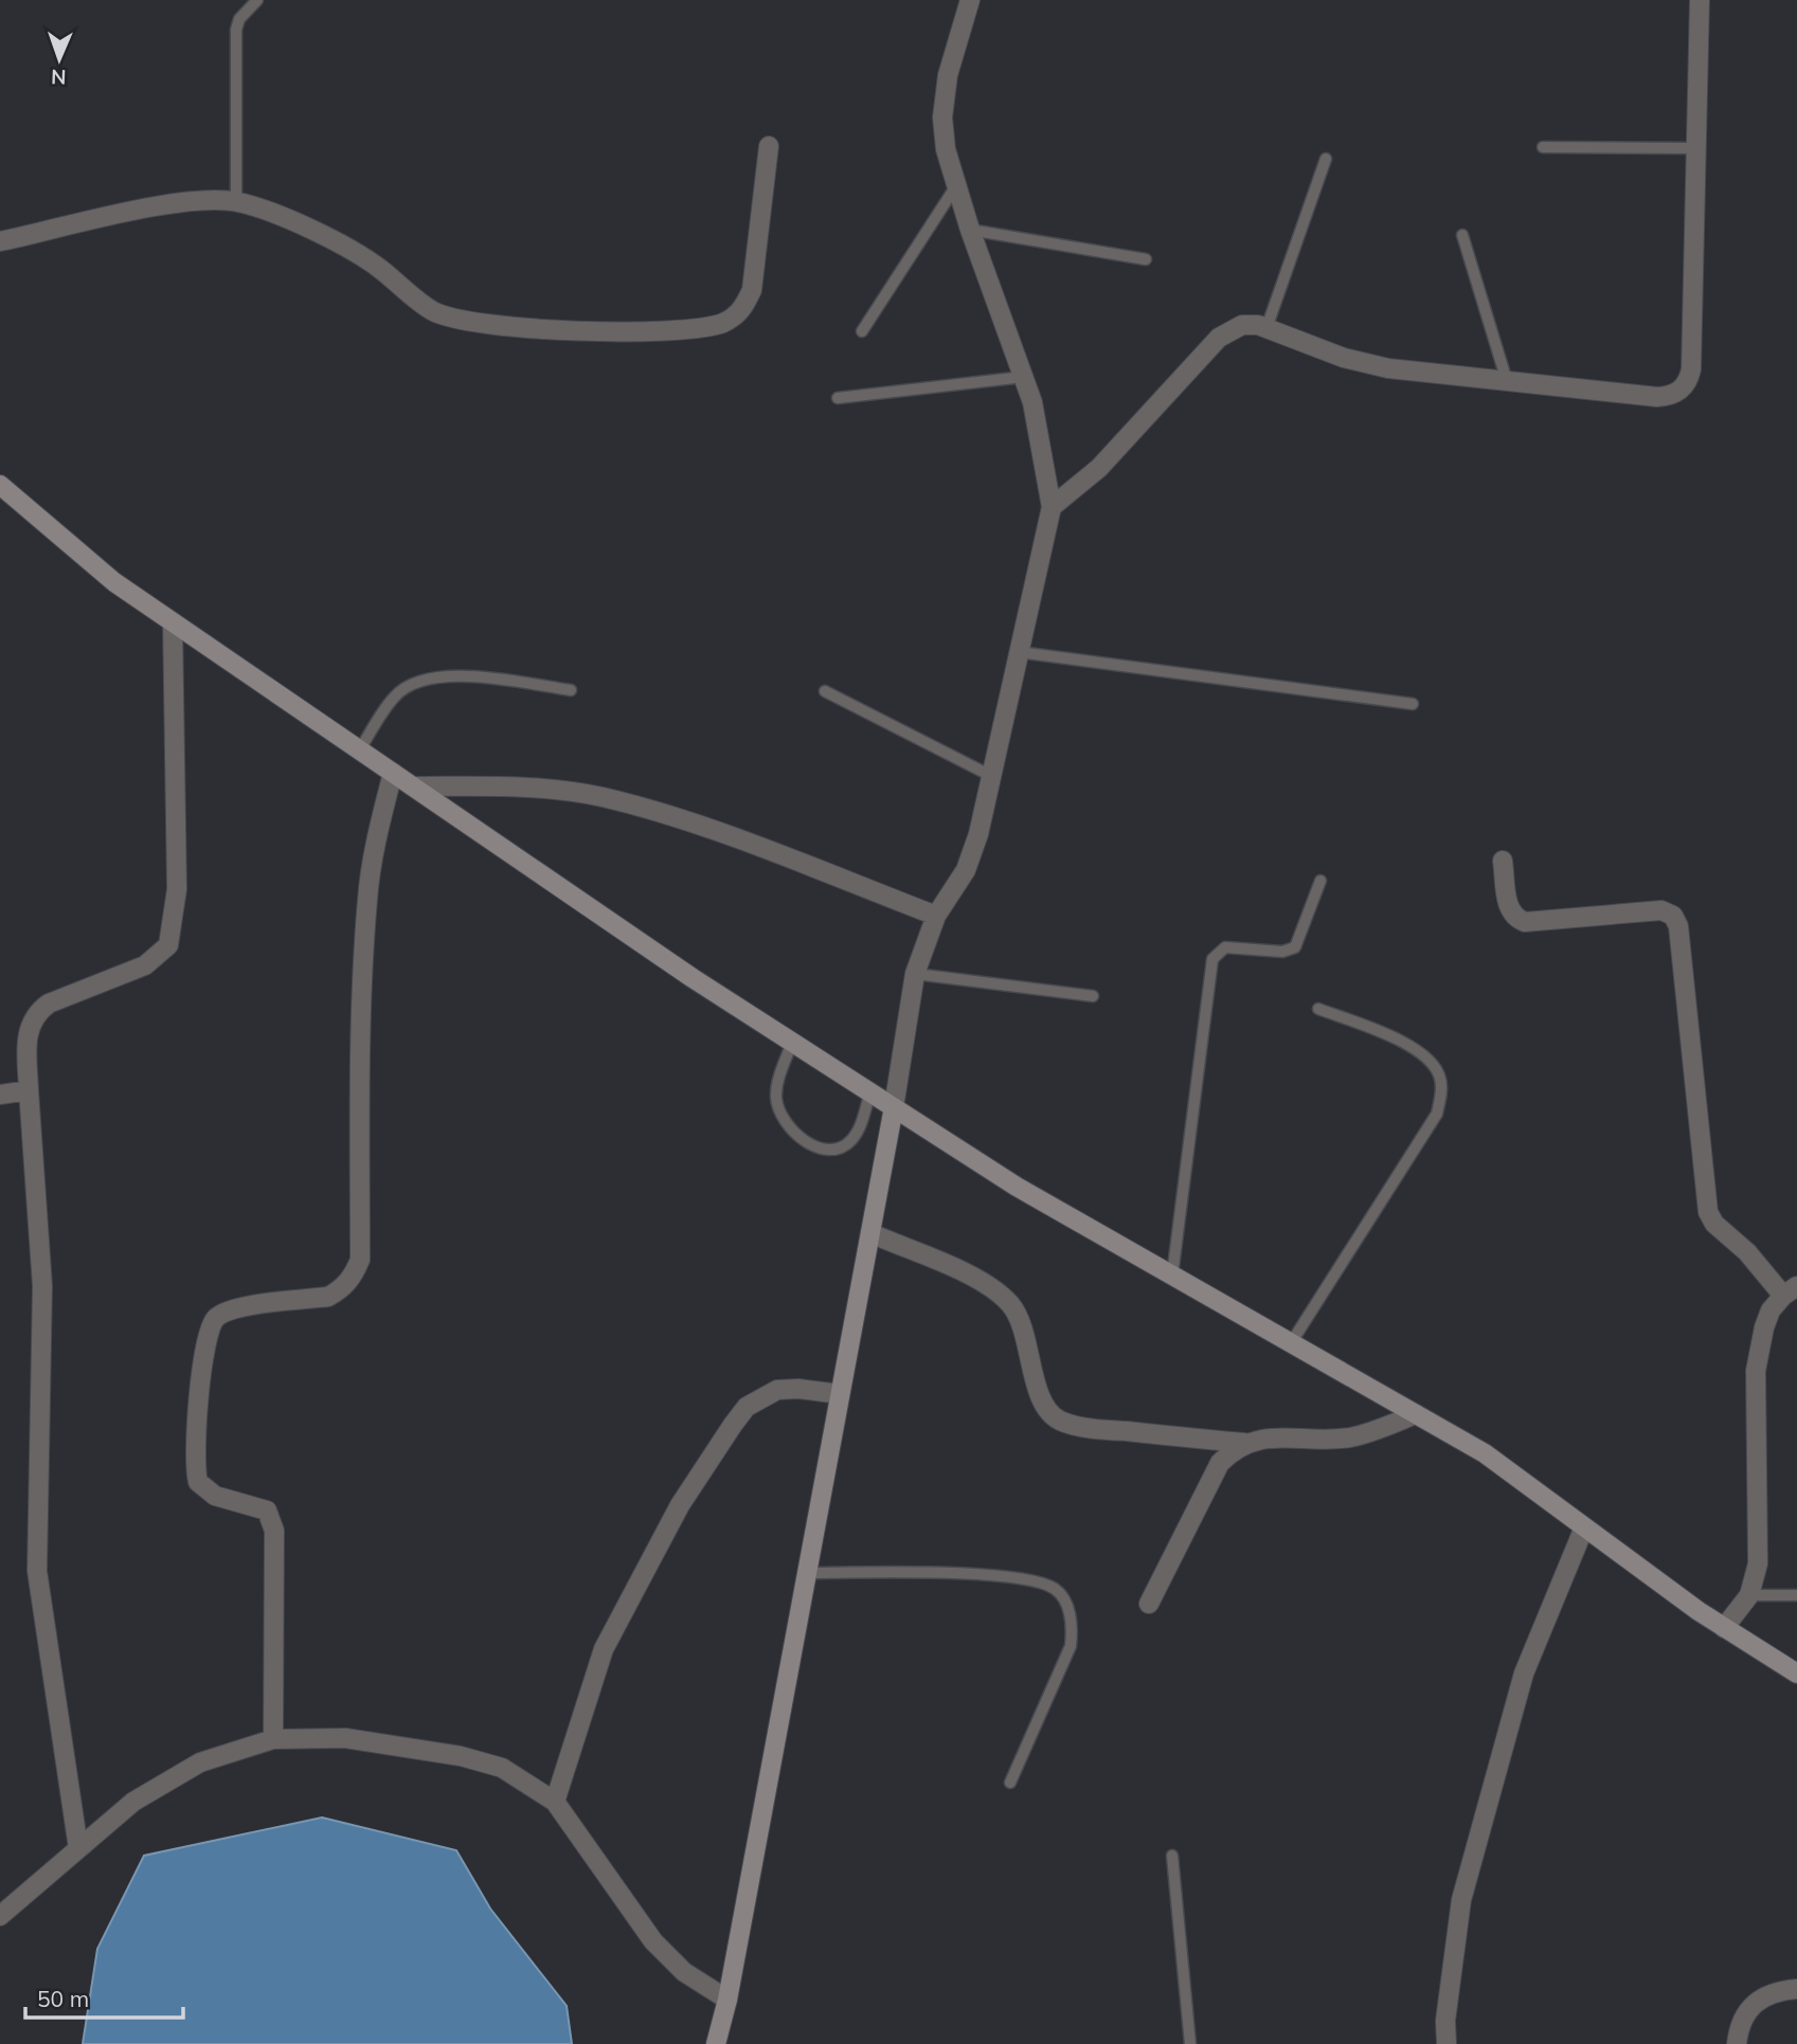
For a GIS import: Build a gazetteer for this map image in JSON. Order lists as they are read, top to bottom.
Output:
{
  "scale_bar": "50 m",
  "north": "bottom"
}
